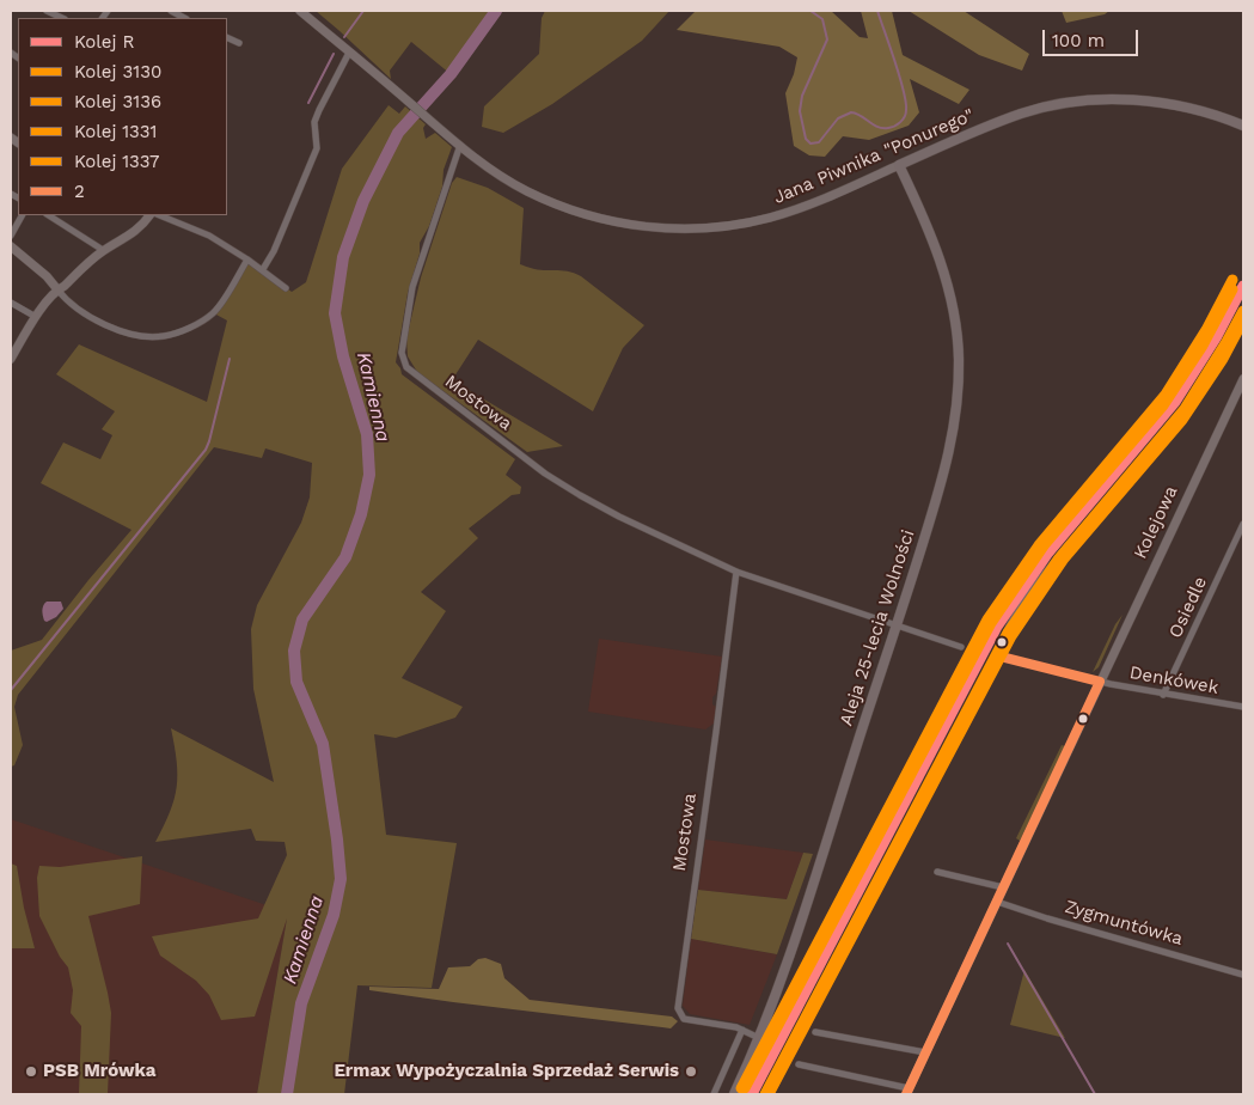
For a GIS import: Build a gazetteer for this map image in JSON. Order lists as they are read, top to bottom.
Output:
{
  "streets": {
    "main road": ["Jana Piwnika \"Ponurego\"", "Aleja 25-lecia Wolności"],
    "street": [
      "Mostowa",
      "Kolejowa",
      "Osiedle",
      "Denkówek",
      "Zygmuntówka"
    ]
  },
  "crossings": [
    ["Jana Piwnika \"Ponurego\"", "Mostowa"],
    ["Jana Piwnika \"Ponurego\"", "Aleja 25-lecia Wolności"],
    ["Mostowa", "Aleja 25-lecia Wolności"],
    ["Kolejowa", "Denkówek"],
    ["Osiedle", "Denkówek"]
  ],
  "water": ["Kamienna"],
  "places": ["PSB Mrówka", "Ermax Wypożyczalnia Sprzedaż Serwis"],
  "lines": [
    "rail line 3136",
    "rail line R",
    "rail line 1337",
    "rail line 3130",
    "rail line 1331",
    "transit line 2"
  ],
  "legend": [
    "Kolej R",
    "Kolej 3130",
    "Kolej 3136",
    "Kolej 1331",
    "Kolej 1337",
    "2"
  ],
  "scale_bar": "100 m"
}
